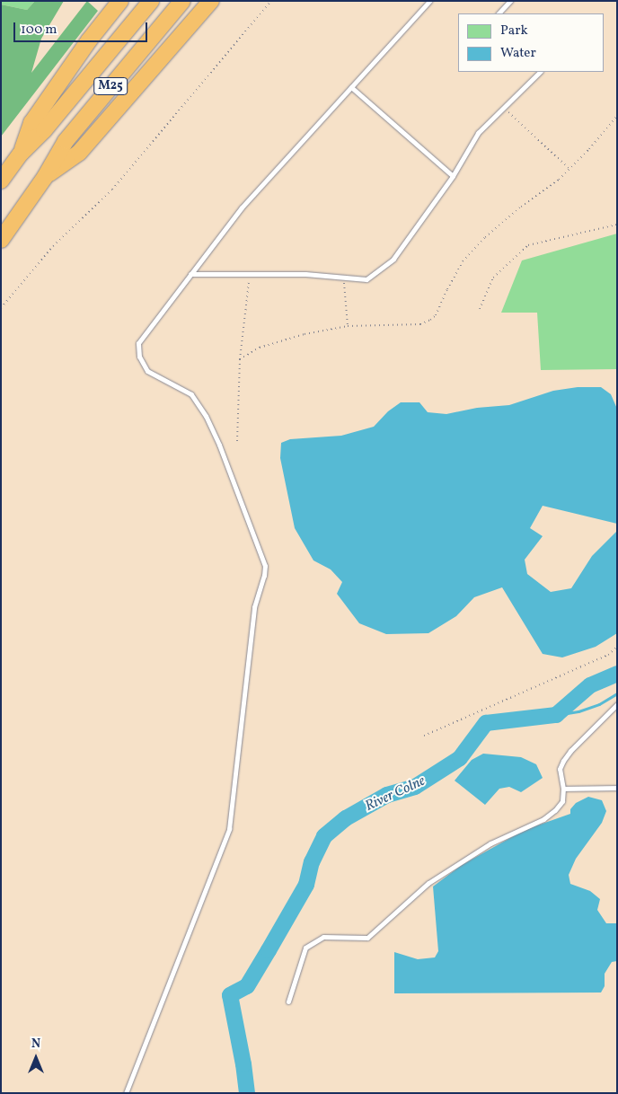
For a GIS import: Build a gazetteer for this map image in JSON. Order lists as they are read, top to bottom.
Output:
{
  "streets": {
    "highway": ["M25"]
  },
  "water": ["River Colne"],
  "legend": ["Park", "Water"],
  "scale_bar": "100 m",
  "north": "top"
}
